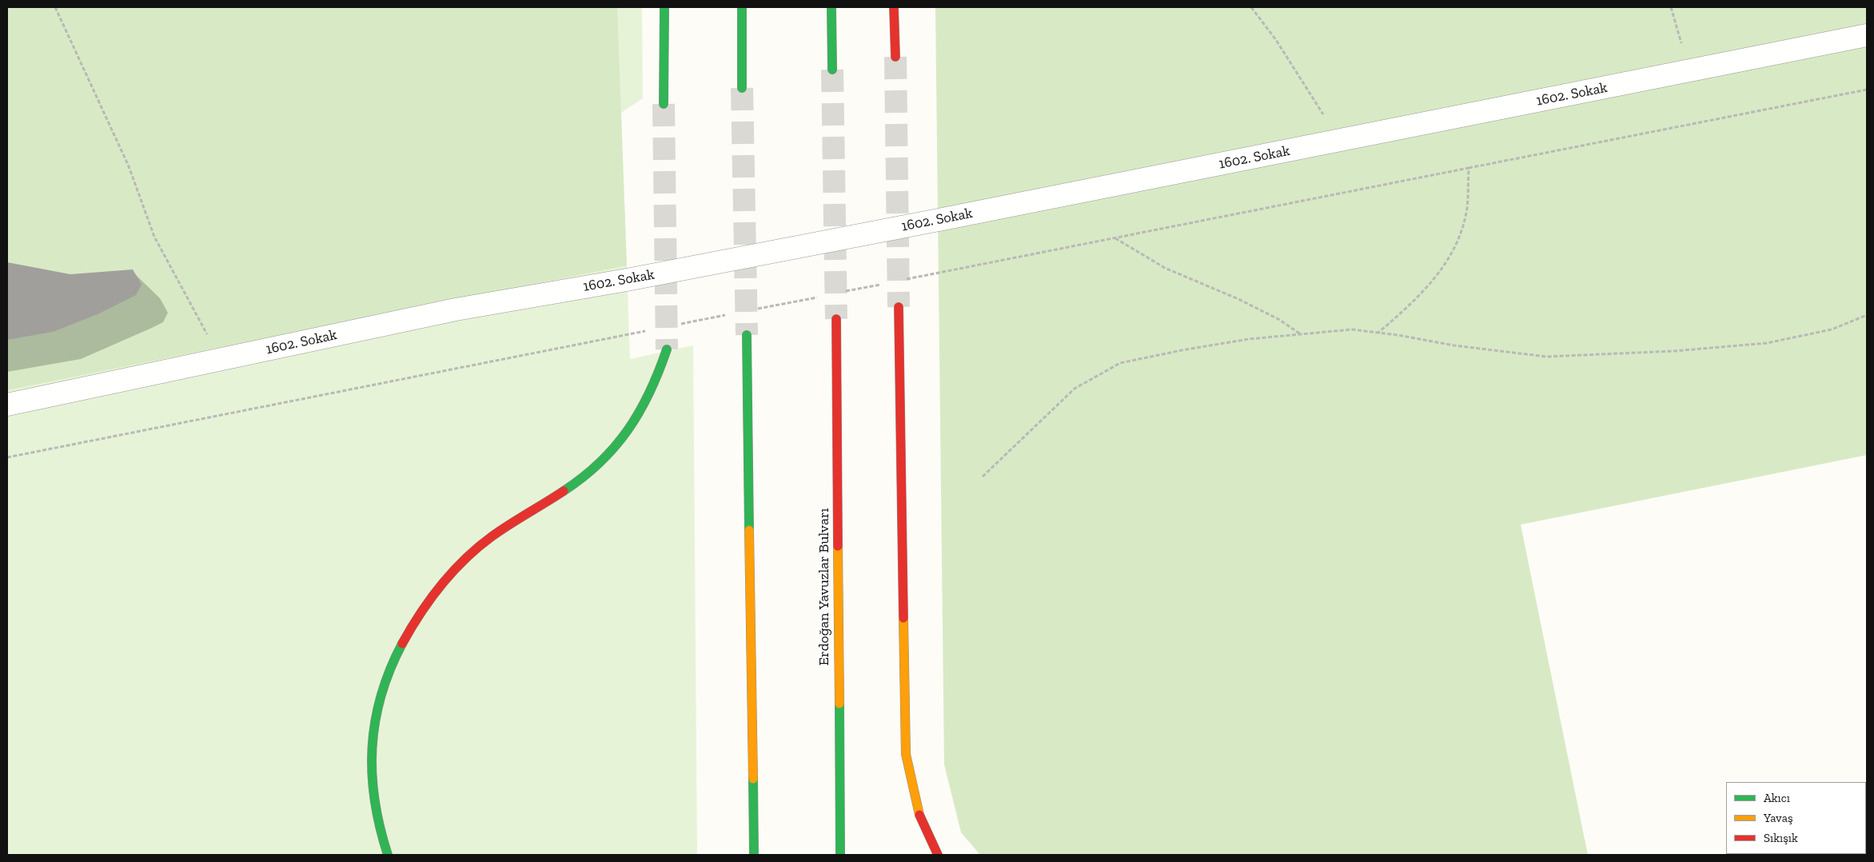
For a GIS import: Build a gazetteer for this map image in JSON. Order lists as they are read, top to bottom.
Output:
{
  "streets": {
    "main road": ["Erdoğan Yavuzlar Bulvarı"],
    "street": ["1602. Sokak"]
  },
  "legend": ["Akıcı", "Yavaş", "Sıkışık"]
}
